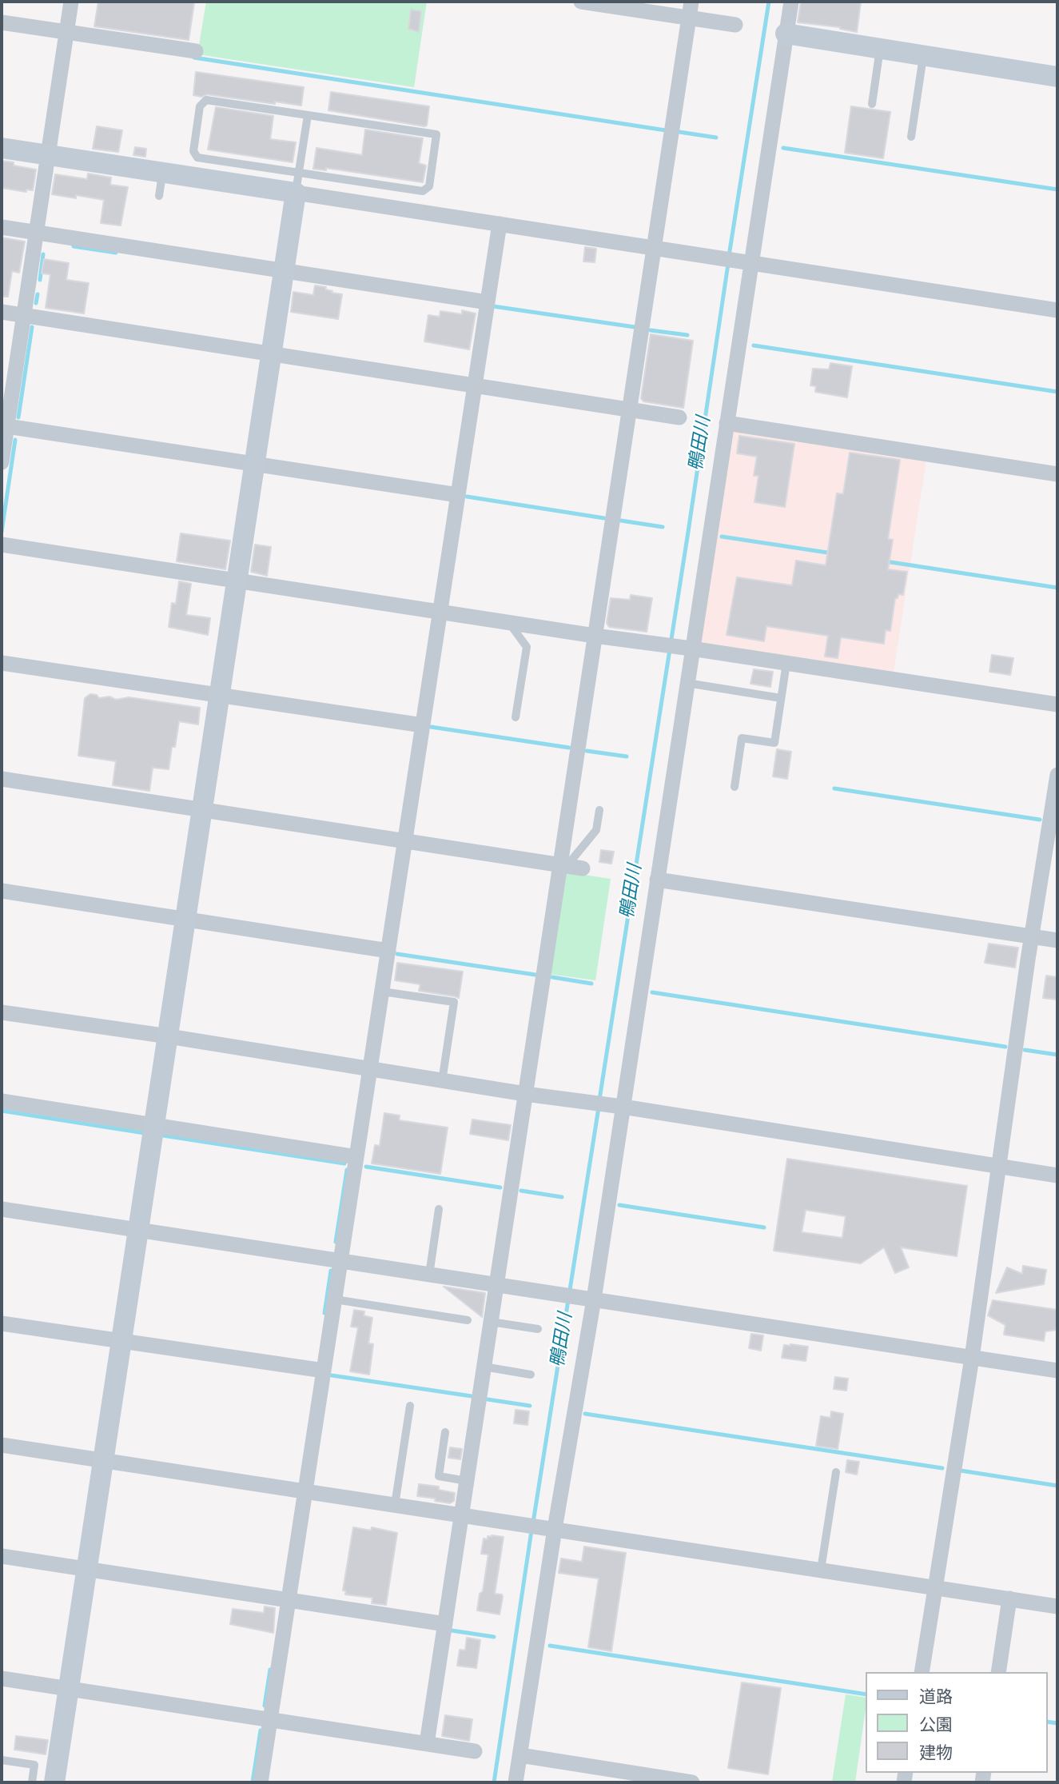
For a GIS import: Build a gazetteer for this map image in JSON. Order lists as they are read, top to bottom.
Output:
{
  "water": ["鴨田川"],
  "legend": ["道路", "公園", "建物"]
}
